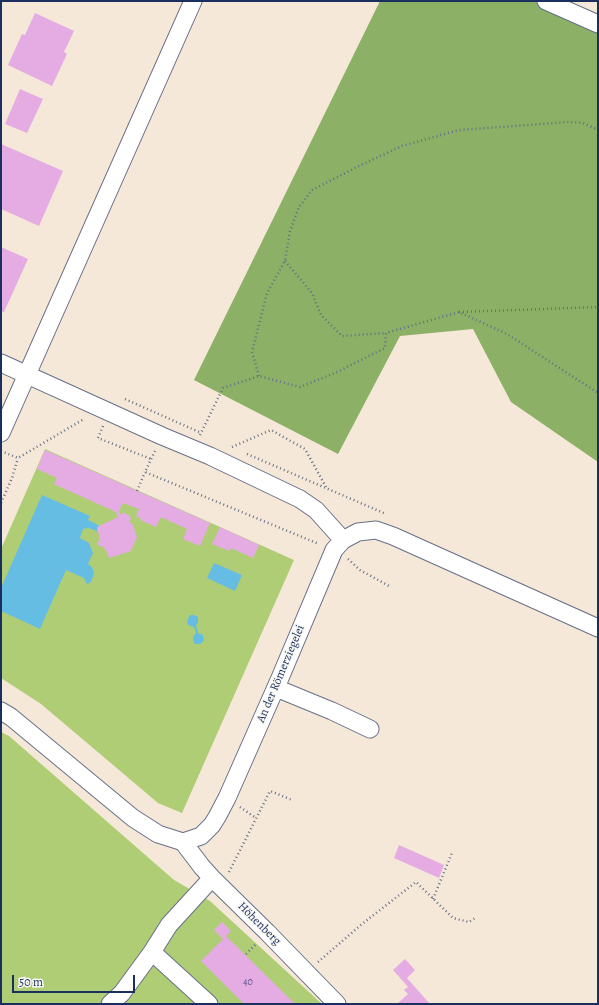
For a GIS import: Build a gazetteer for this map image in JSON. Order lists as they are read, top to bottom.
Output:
{
  "streets": {
    "street": ["An der Römerziegelei", "Höhenberg"]
  },
  "crossings": [
    ["An der Römerziegelei", "Höhenberg"]
  ],
  "house_numbers": ["40"],
  "scale_bar": "50 m"
}
